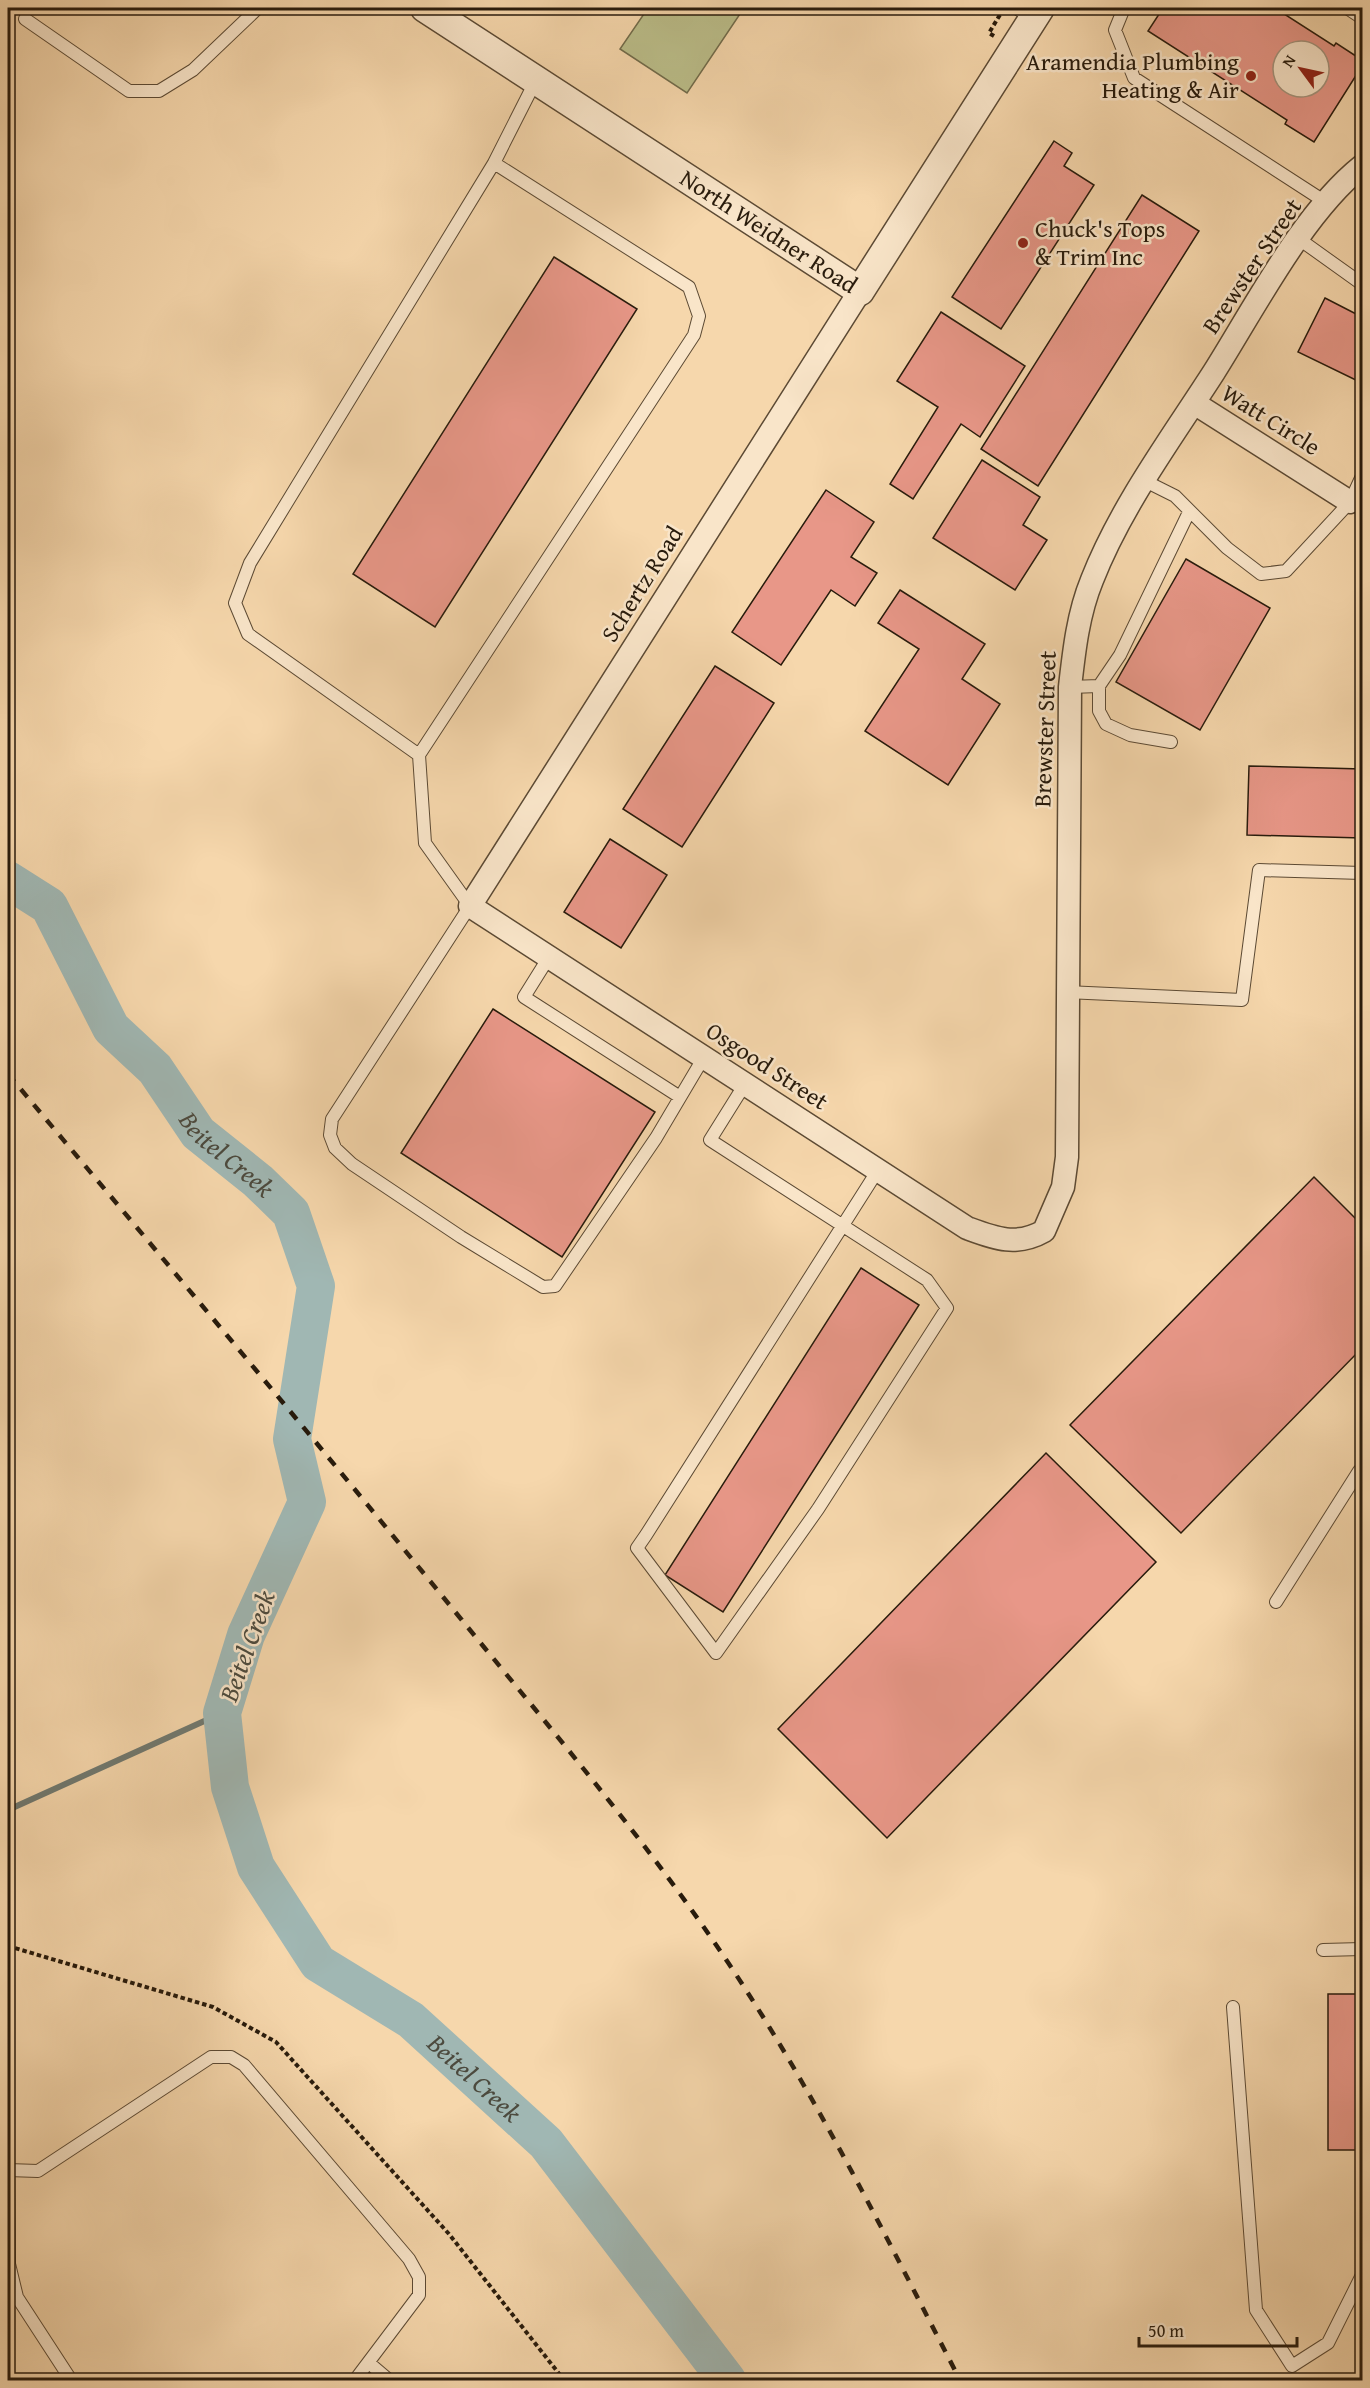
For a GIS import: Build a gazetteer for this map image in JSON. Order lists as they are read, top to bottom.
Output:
{
  "streets": {
    "street": [
      "North Weidner Road",
      "Brewster Street",
      "Watt Circle",
      "Schertz Road",
      "Osgood Street"
    ]
  },
  "crossings": [
    ["North Weidner Road", "Schertz Road"],
    ["Brewster Street", "Watt Circle"],
    ["Brewster Street", "Osgood Street"],
    ["Schertz Road", "Osgood Street"]
  ],
  "water": ["Beitel Creek"],
  "places": ["Aramendia Plumbing Heating & Air", "Chuck's Tops & Trim Inc"],
  "scale_bar": "50 m",
  "north": "top left"
}
